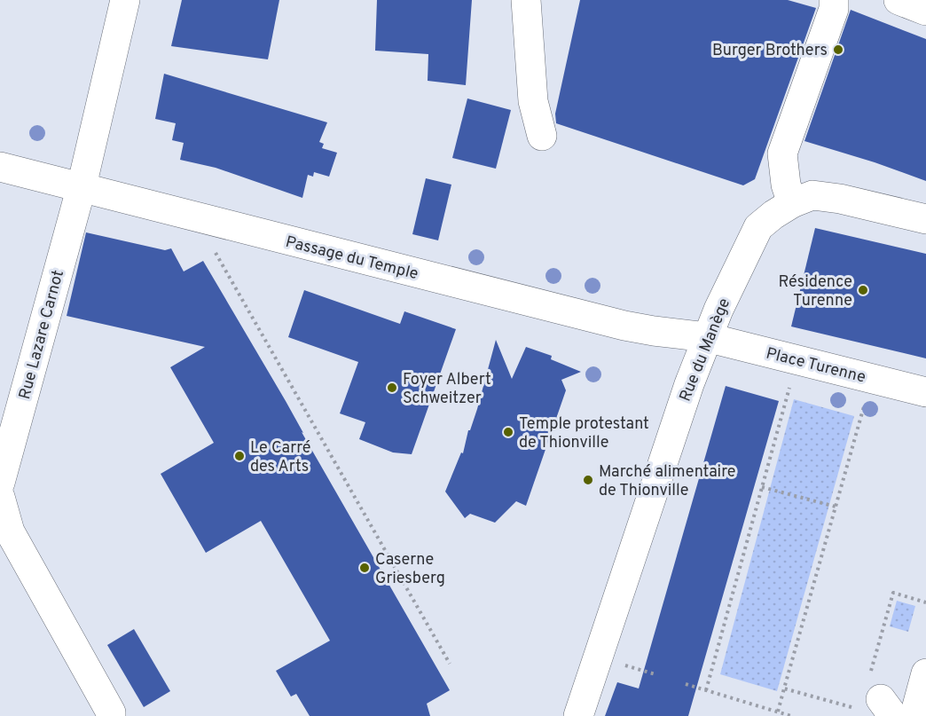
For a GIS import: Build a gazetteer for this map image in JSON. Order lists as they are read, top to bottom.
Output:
{
  "streets": {
    "street": [
      "Passage du Temple",
      "Rue Lazare Carnot",
      "Rue du Manège",
      "Place Turenne"
    ]
  },
  "crossings": [
    ["Passage du Temple", "Rue Lazare Carnot"],
    ["Passage du Temple", "Rue du Manège"],
    ["Passage du Temple", "Place Turenne"],
    ["Rue du Manège", "Place Turenne"]
  ],
  "places": [
    "Burger Brothers",
    "Résidence Turenne",
    "Foyer Albert Schweitzer",
    "Temple protestant de Thionville",
    "Le Carré des Arts",
    "Marché alimentaire de Thionville",
    "Caserne Griesberg"
  ]
}
